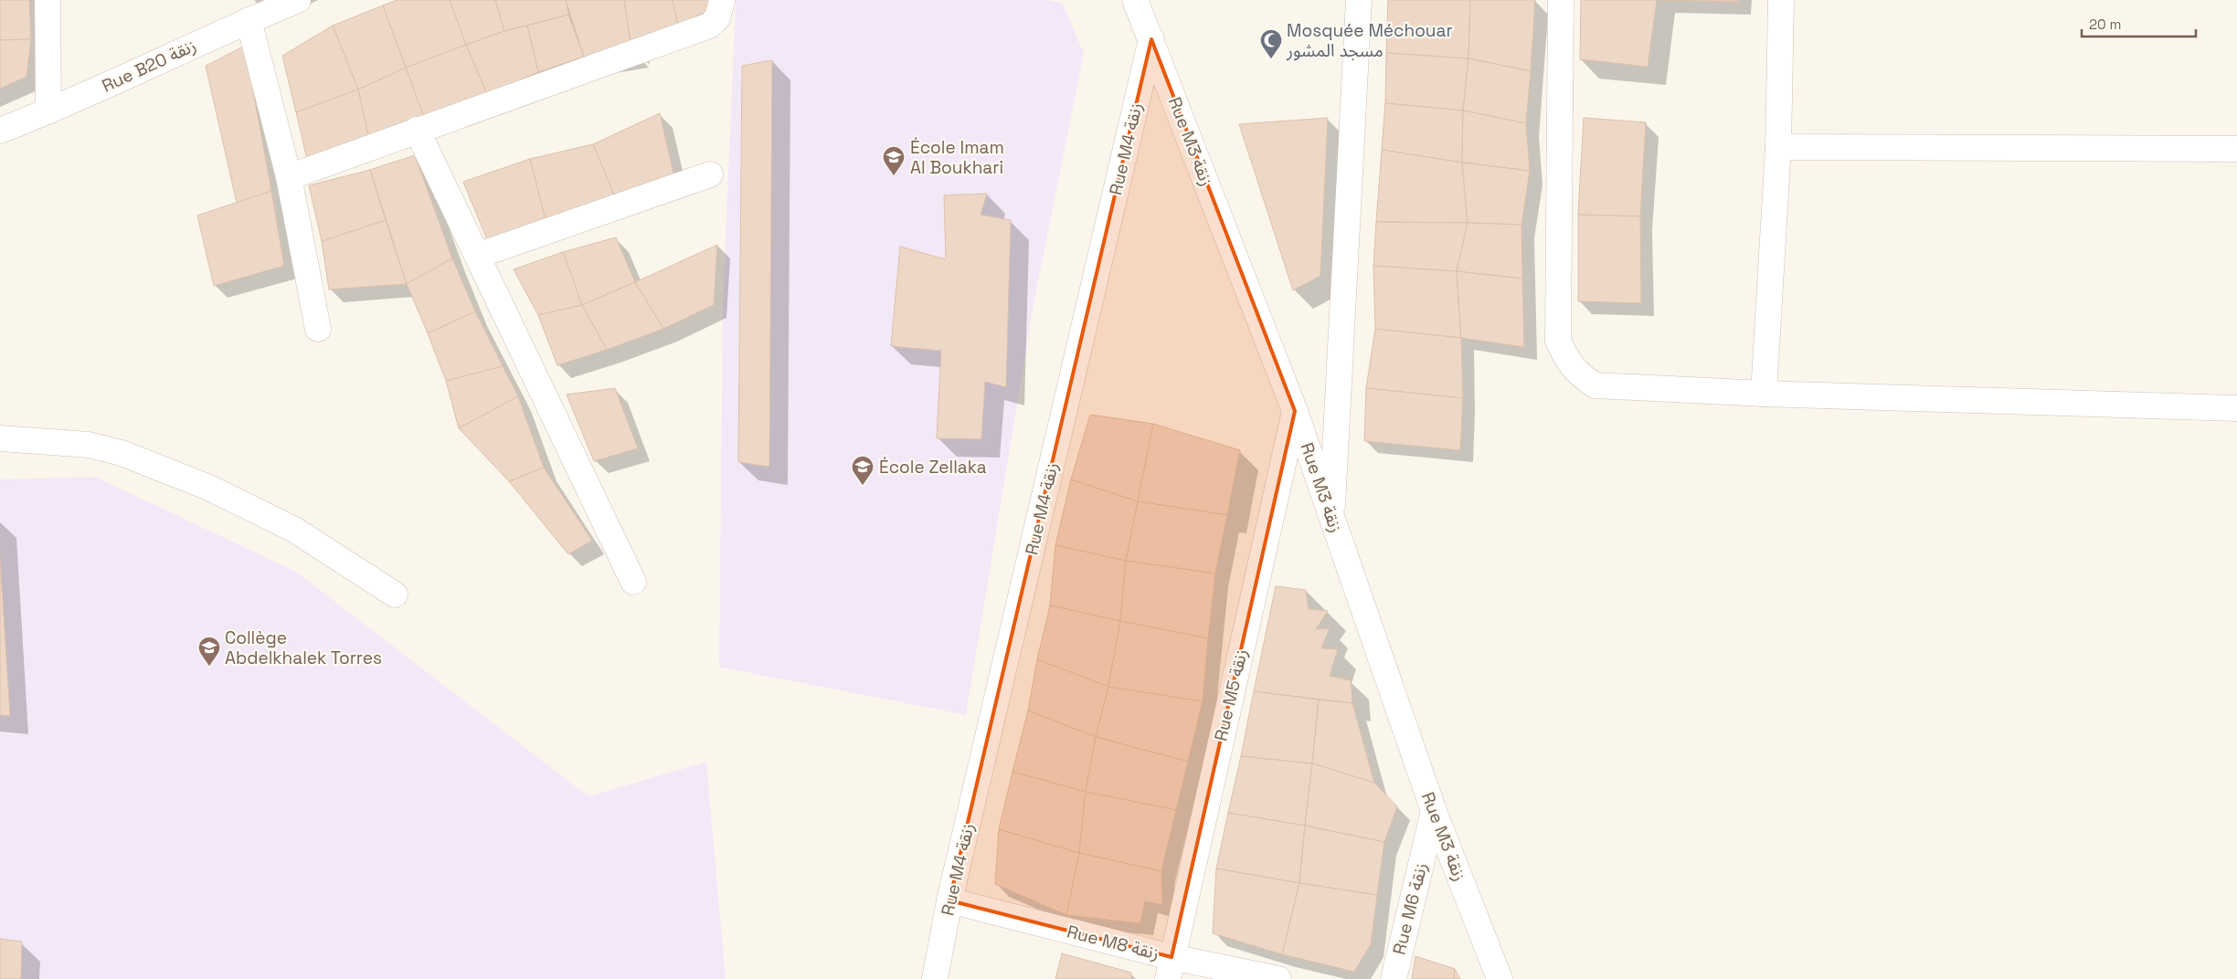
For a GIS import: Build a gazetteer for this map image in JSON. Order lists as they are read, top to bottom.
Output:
{
  "streets": {
    "street": [
      "Rue B20 زنقة",
      "Rue M3 زنقة",
      "Rue M4 زنقة",
      "Rue M5 زنقة",
      "Rue M6 زنقة",
      "Rue M8 زنقة"
    ]
  },
  "crossings": [
    ["Rue M3 زنقة", "Rue M4 زنقة"],
    ["Rue M3 زنقة", "Rue M5 زنقة"],
    ["Rue M3 زنقة", "Rue M6 زنقة"],
    ["Rue M4 زنقة", "Rue M8 زنقة"],
    ["Rue M5 زنقة", "Rue M8 زنقة"]
  ],
  "places": {
    "mosque": ["Mosquée Méchouar مسجد المشور"],
    "school or university": ["École Imam Al Boukhari", "École Zellaka", "Collège Abdelkhalek Torres"]
  },
  "scale_bar": "20 m"
}
